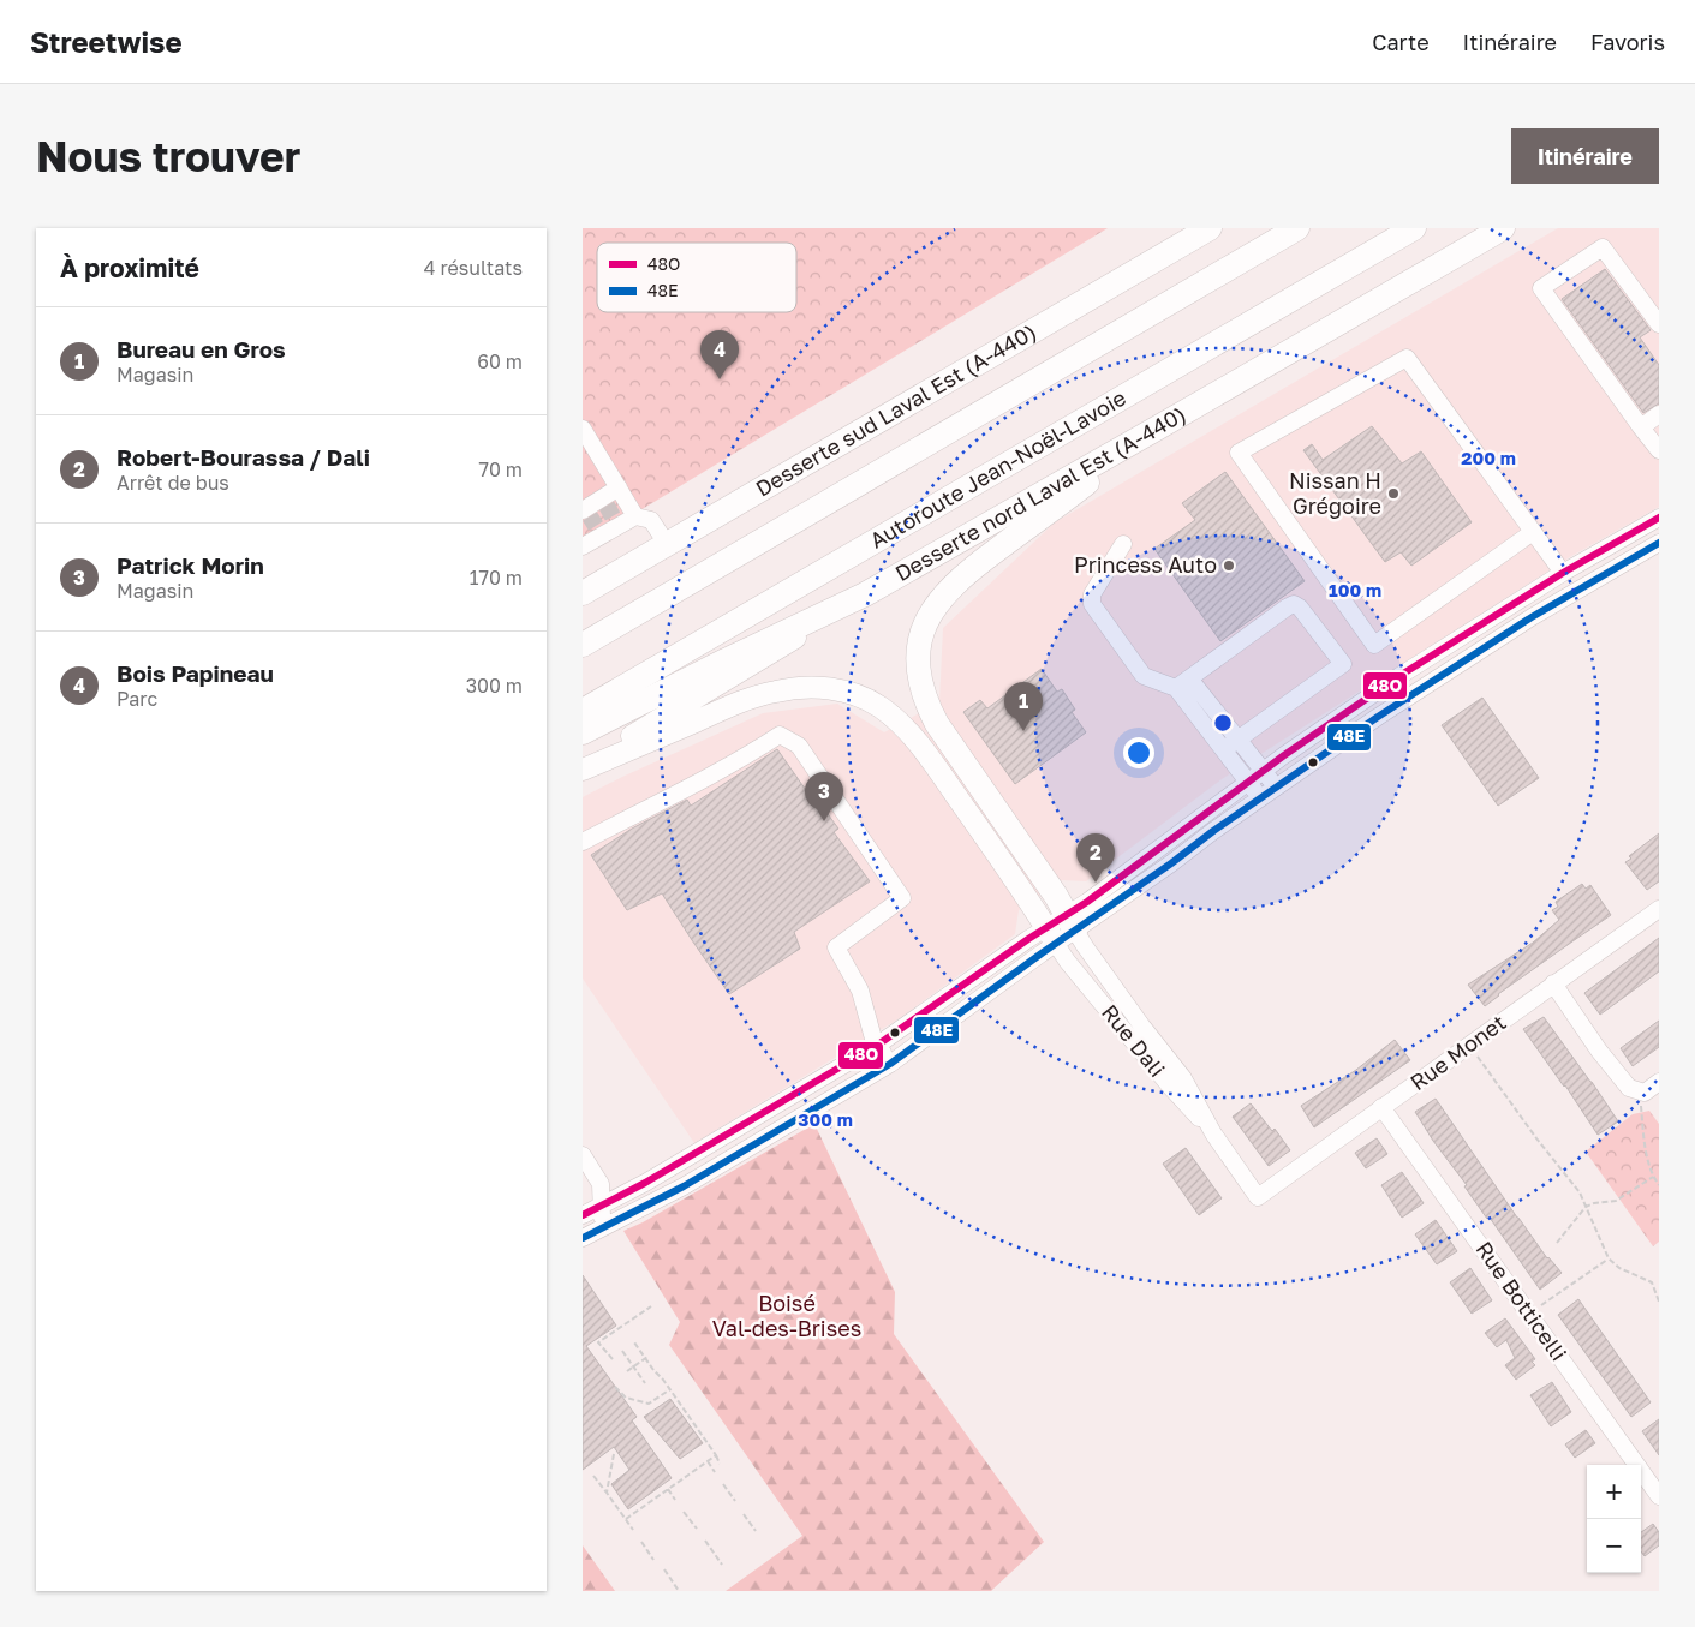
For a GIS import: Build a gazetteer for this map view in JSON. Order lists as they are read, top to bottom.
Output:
{
  "streets": {
    "highway": ["Desserte sud Laval Est (A-440)", "Autoroute Jean-Noël-Lavoie", "Desserte nord Laval Est (A-440)"],
    "street": ["Rue Dali", "Rue Monet", "Rue Botticelli"]
  },
  "crossings": [
    ["Rue Dali", "Rue Monet"],
    ["Rue Monet", "Rue Botticelli"]
  ],
  "parks": ["Boisé Val-des-Brises"],
  "places": ["Nissan H Grégoire", "Princess Auto"],
  "lines": ["transit line 48O", "transit line 48E"],
  "legend": ["48O", "48E"],
  "page": {
    "header": "Streetwise",
    "nav": ["Carte", "Itinéraire", "Favoris"],
    "buttons": "Itinéraire",
    "title": "Nous trouver",
    "heading": ["À proximité", "4 résultats"],
    "list": [
      {
        "mark": "1",
        "name": "Bureau en Gros",
        "note": "Magasin",
        "value": "60 m"
      },
      {
        "mark": "2",
        "name": "Robert-Bourassa / Dali",
        "note": "Arrêt de bus",
        "value": "70 m"
      },
      {
        "mark": "3",
        "name": "Patrick Morin",
        "note": "Magasin",
        "value": "170 m"
      },
      {
        "mark": "4",
        "name": "Bois Papineau",
        "note": "Parc",
        "value": "300 m"
      }
    ],
    "pins": [
      "4",
      "1",
      "3",
      "2"
    ],
    "map_buttons": ["+", "−"]
  },
  "rings": ["200 m", "100 m", "300 m"]
}
